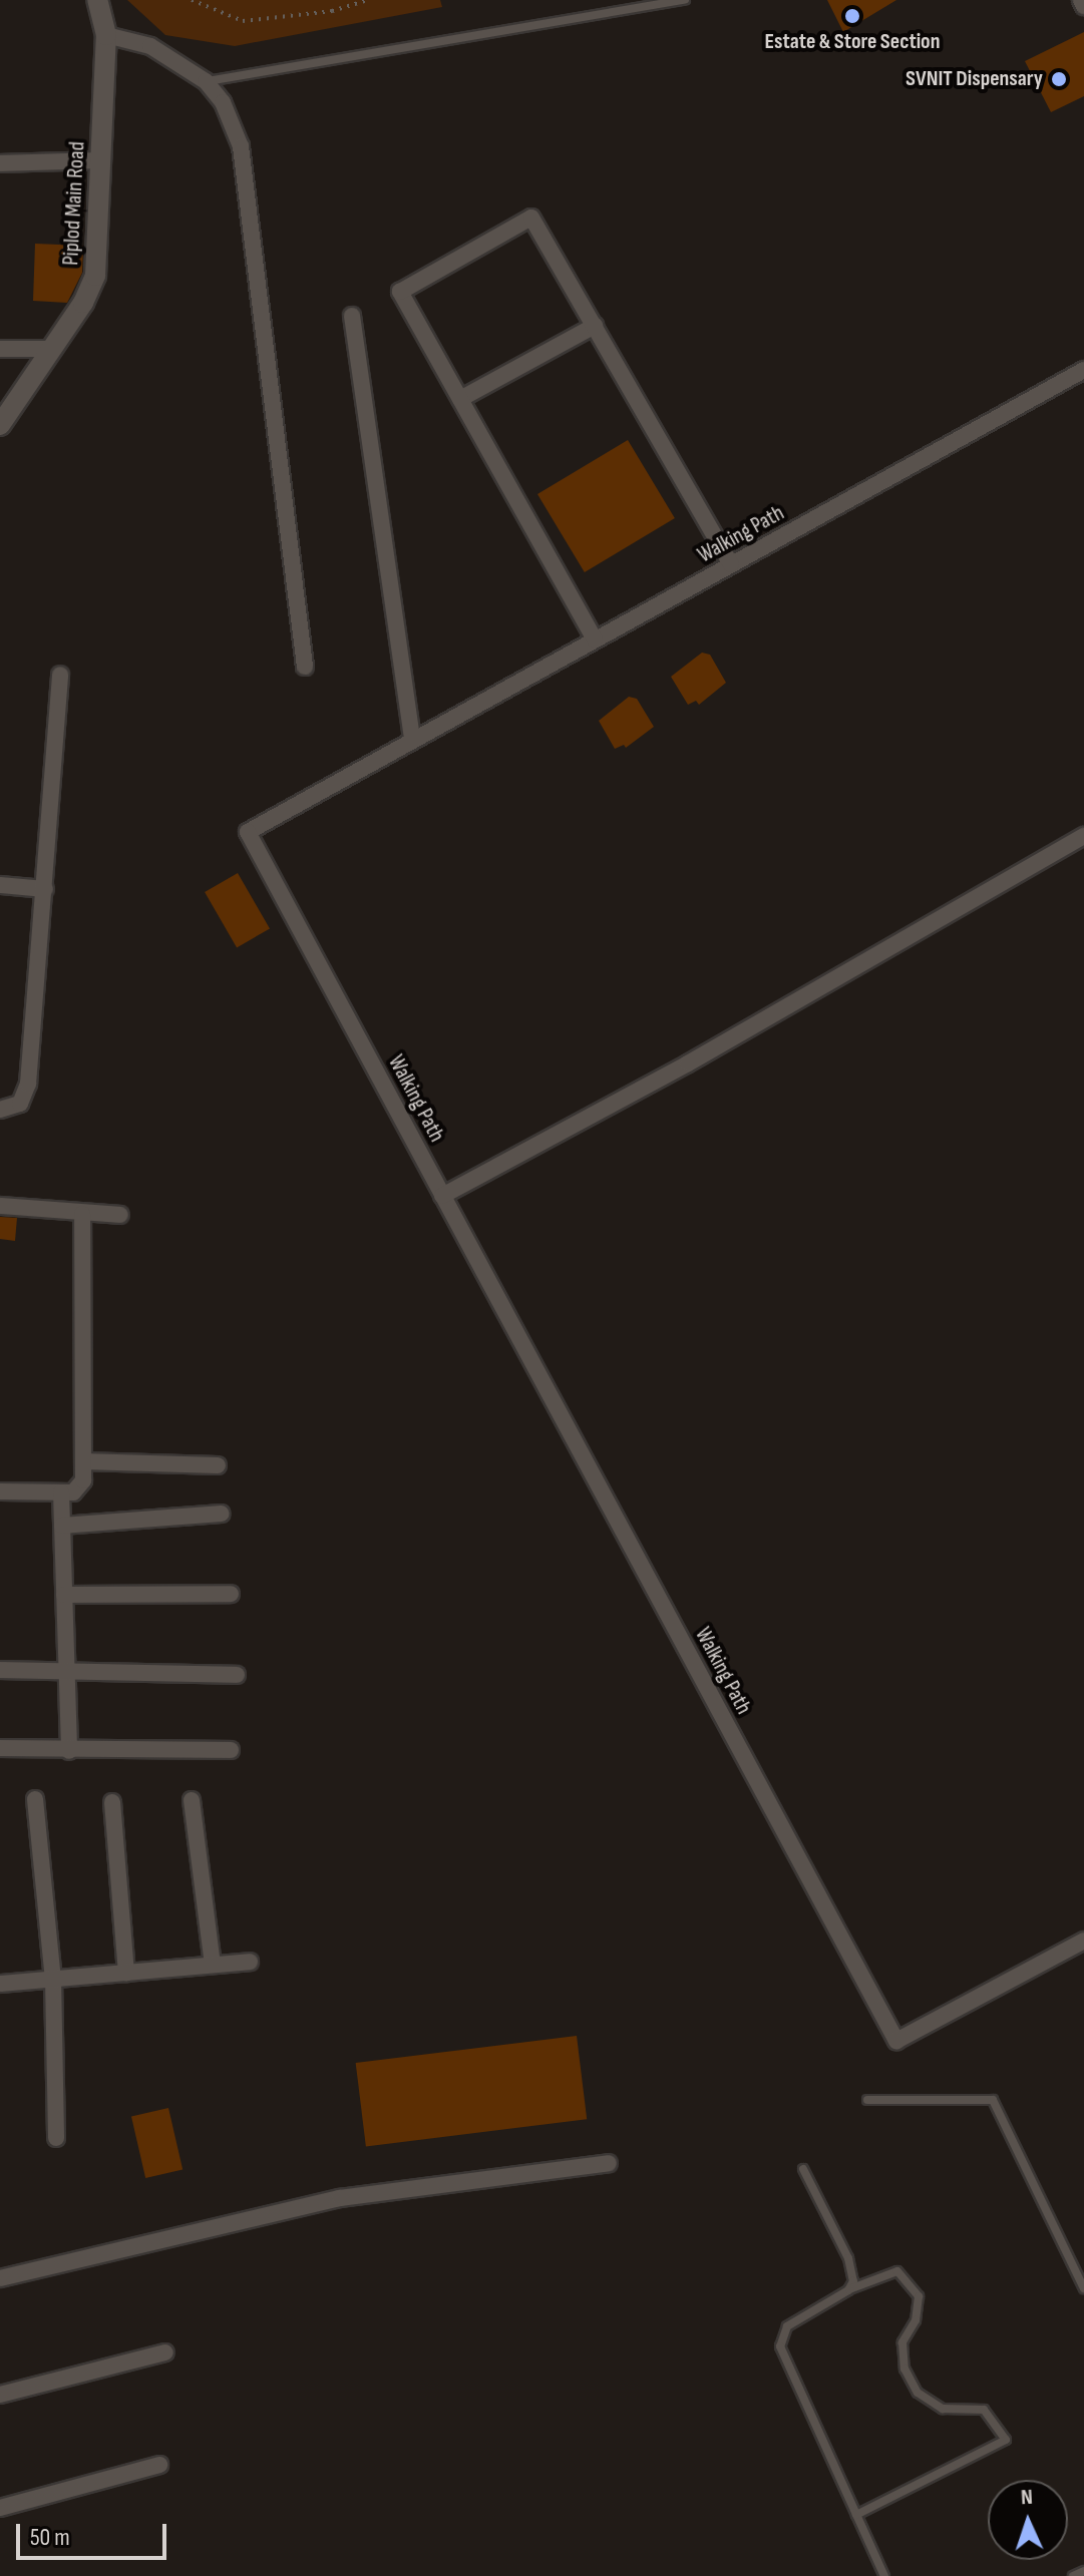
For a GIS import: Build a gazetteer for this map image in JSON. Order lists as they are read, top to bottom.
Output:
{
  "streets": {
    "street": ["Piplod Main Road", "Walking Path"]
  },
  "places": ["Estate & Store Section", "SVNIT Dispensary"],
  "scale_bar": "50 m",
  "north": "top"
}
